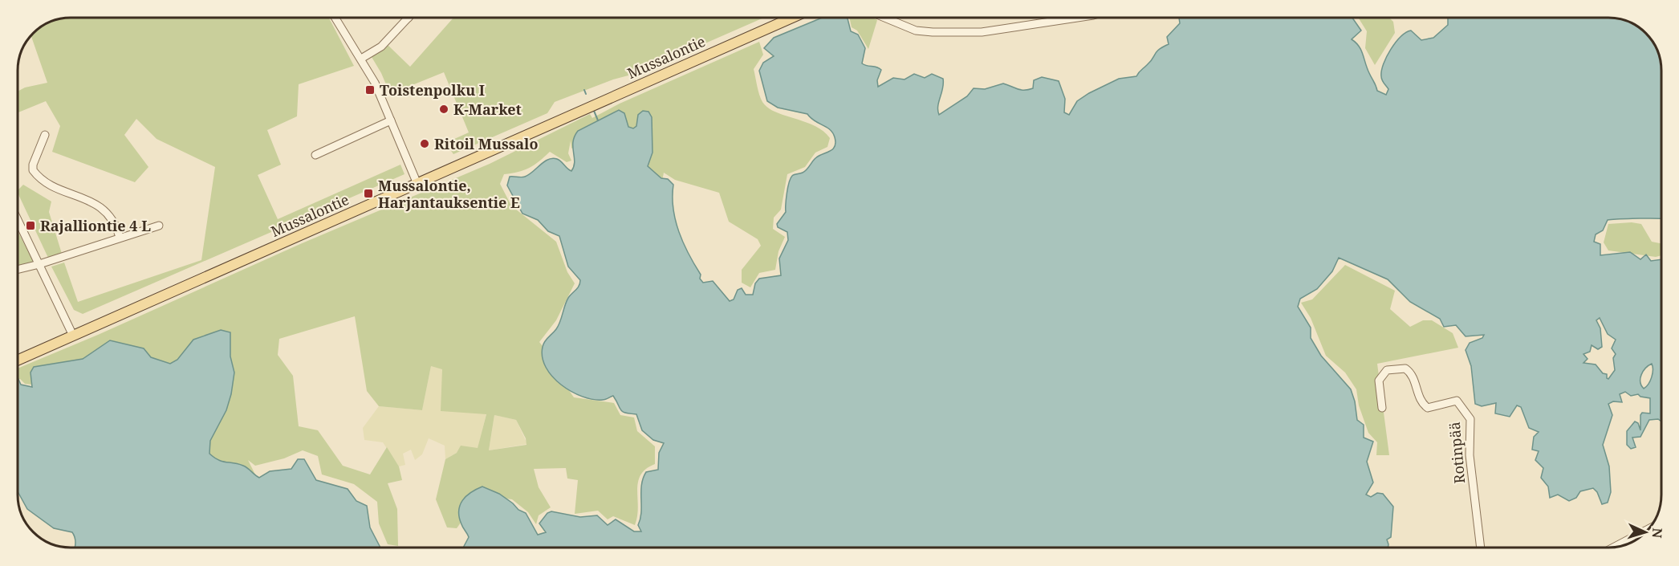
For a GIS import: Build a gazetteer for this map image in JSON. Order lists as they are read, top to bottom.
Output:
{
  "streets": {
    "main road": ["Mussalontie"],
    "street": ["Rotinpää"]
  },
  "places": {
    "transit": ["Toistenpolku I", "Mussalontie, Harjantauksentie E", "Rajalliontie 4 L"],
    "other": ["K-Market", "Ritoil Mussalo"]
  },
  "north": "right"
}
